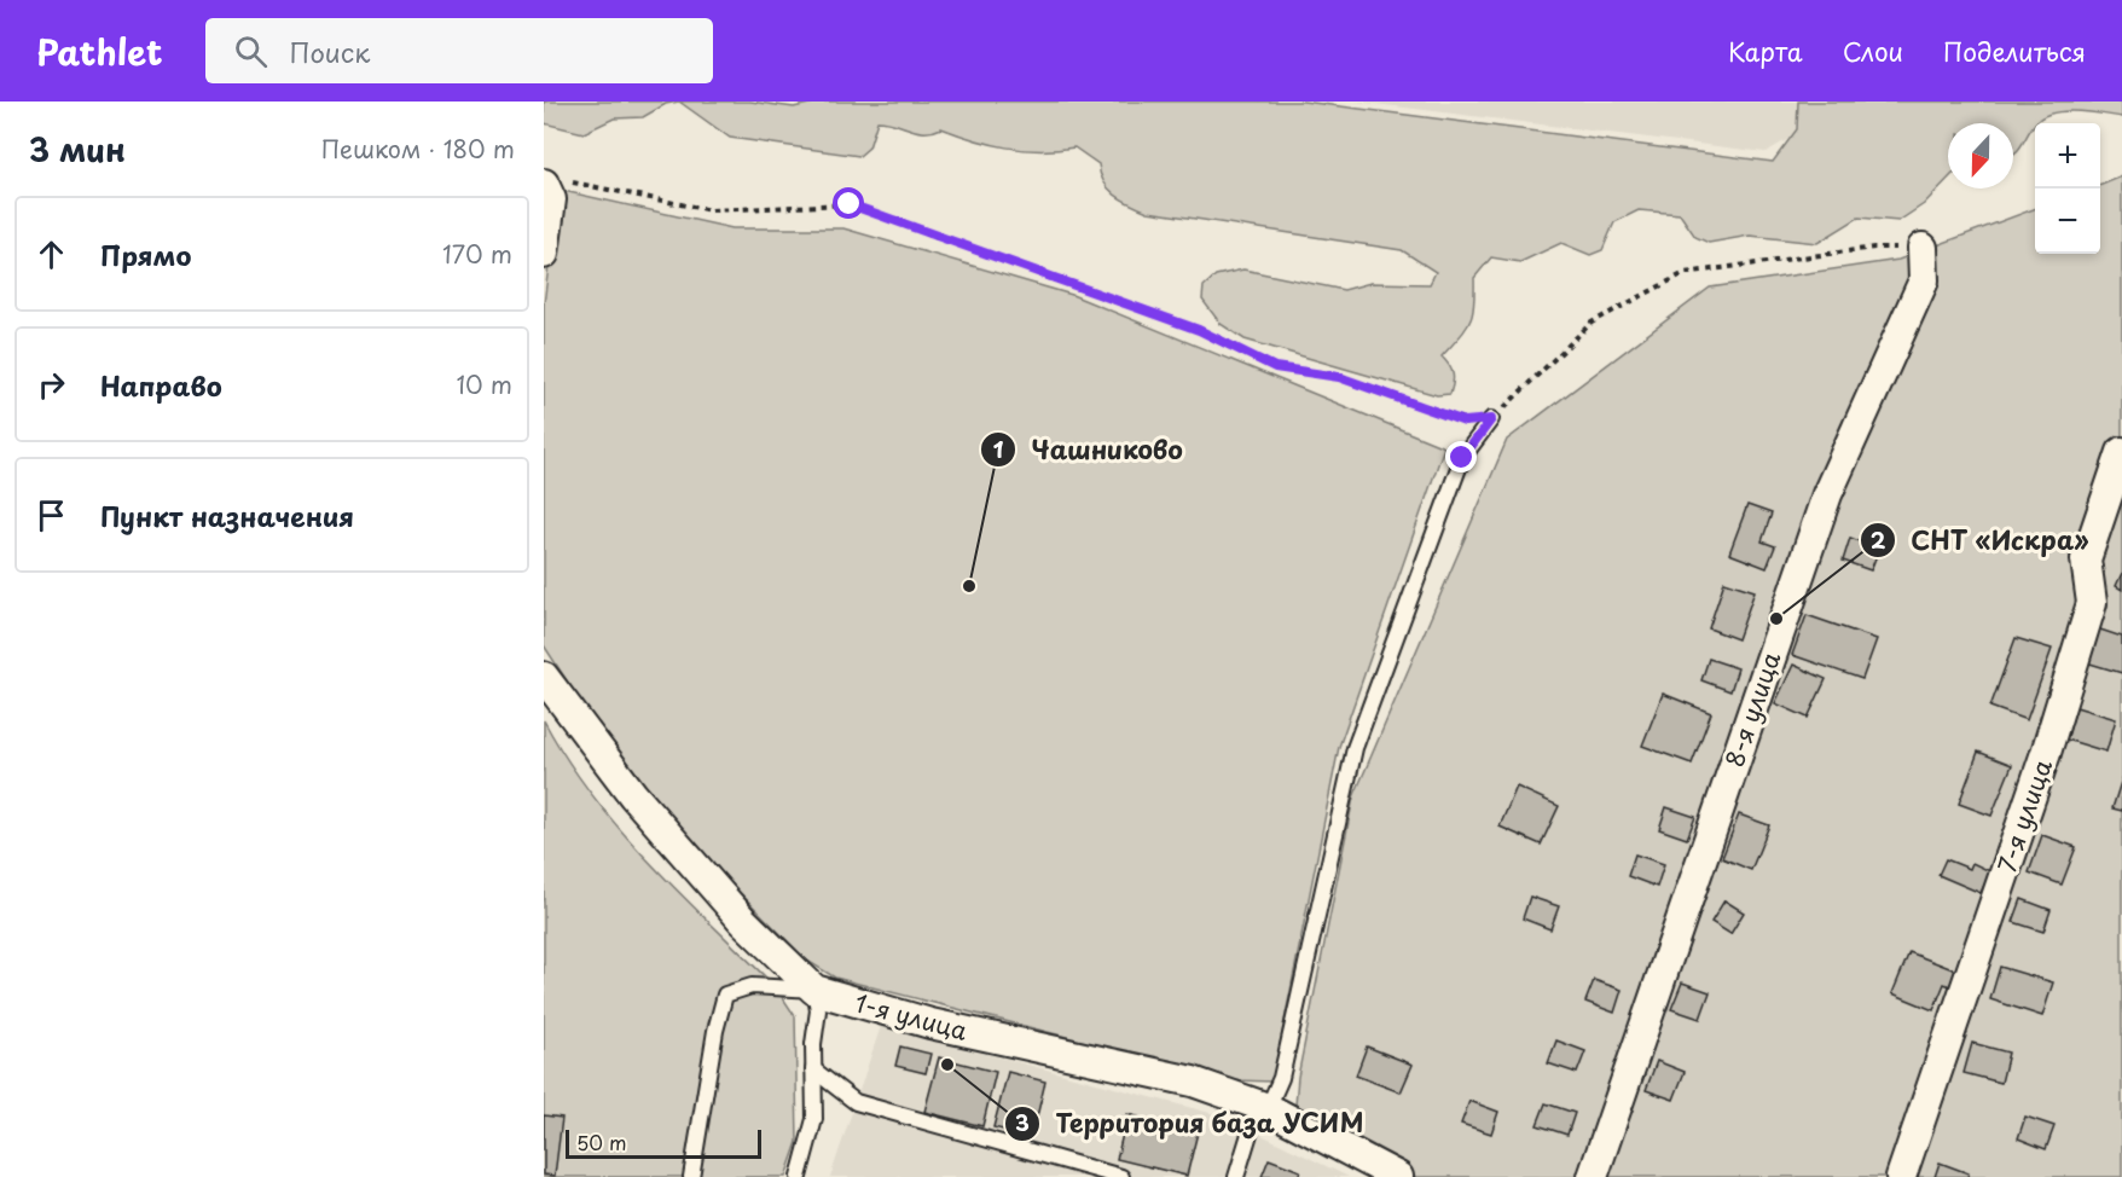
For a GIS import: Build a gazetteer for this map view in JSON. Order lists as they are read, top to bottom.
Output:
{
  "streets": {
    "street": ["8-я улица", "7-я улица", "1-я улица"]
  },
  "places": ["Чашниково", "СНТ «Искра»", "Территория база УСИМ"],
  "scale_bar": "50 m",
  "north": "bottom",
  "page": {
    "header": "Pathlet",
    "search": "Поиск",
    "nav": ["Карта", "Слои", "Поделиться"],
    "heading": ["3 мин", "Пешком · 180 m"],
    "map_buttons": ["+", "−"],
    "list": [
      ["Прямо", "170 m"],
      ["Направо", "10 m"],
      "Пункт назначения"
    ],
    "scale": "50 m"
  }
}
